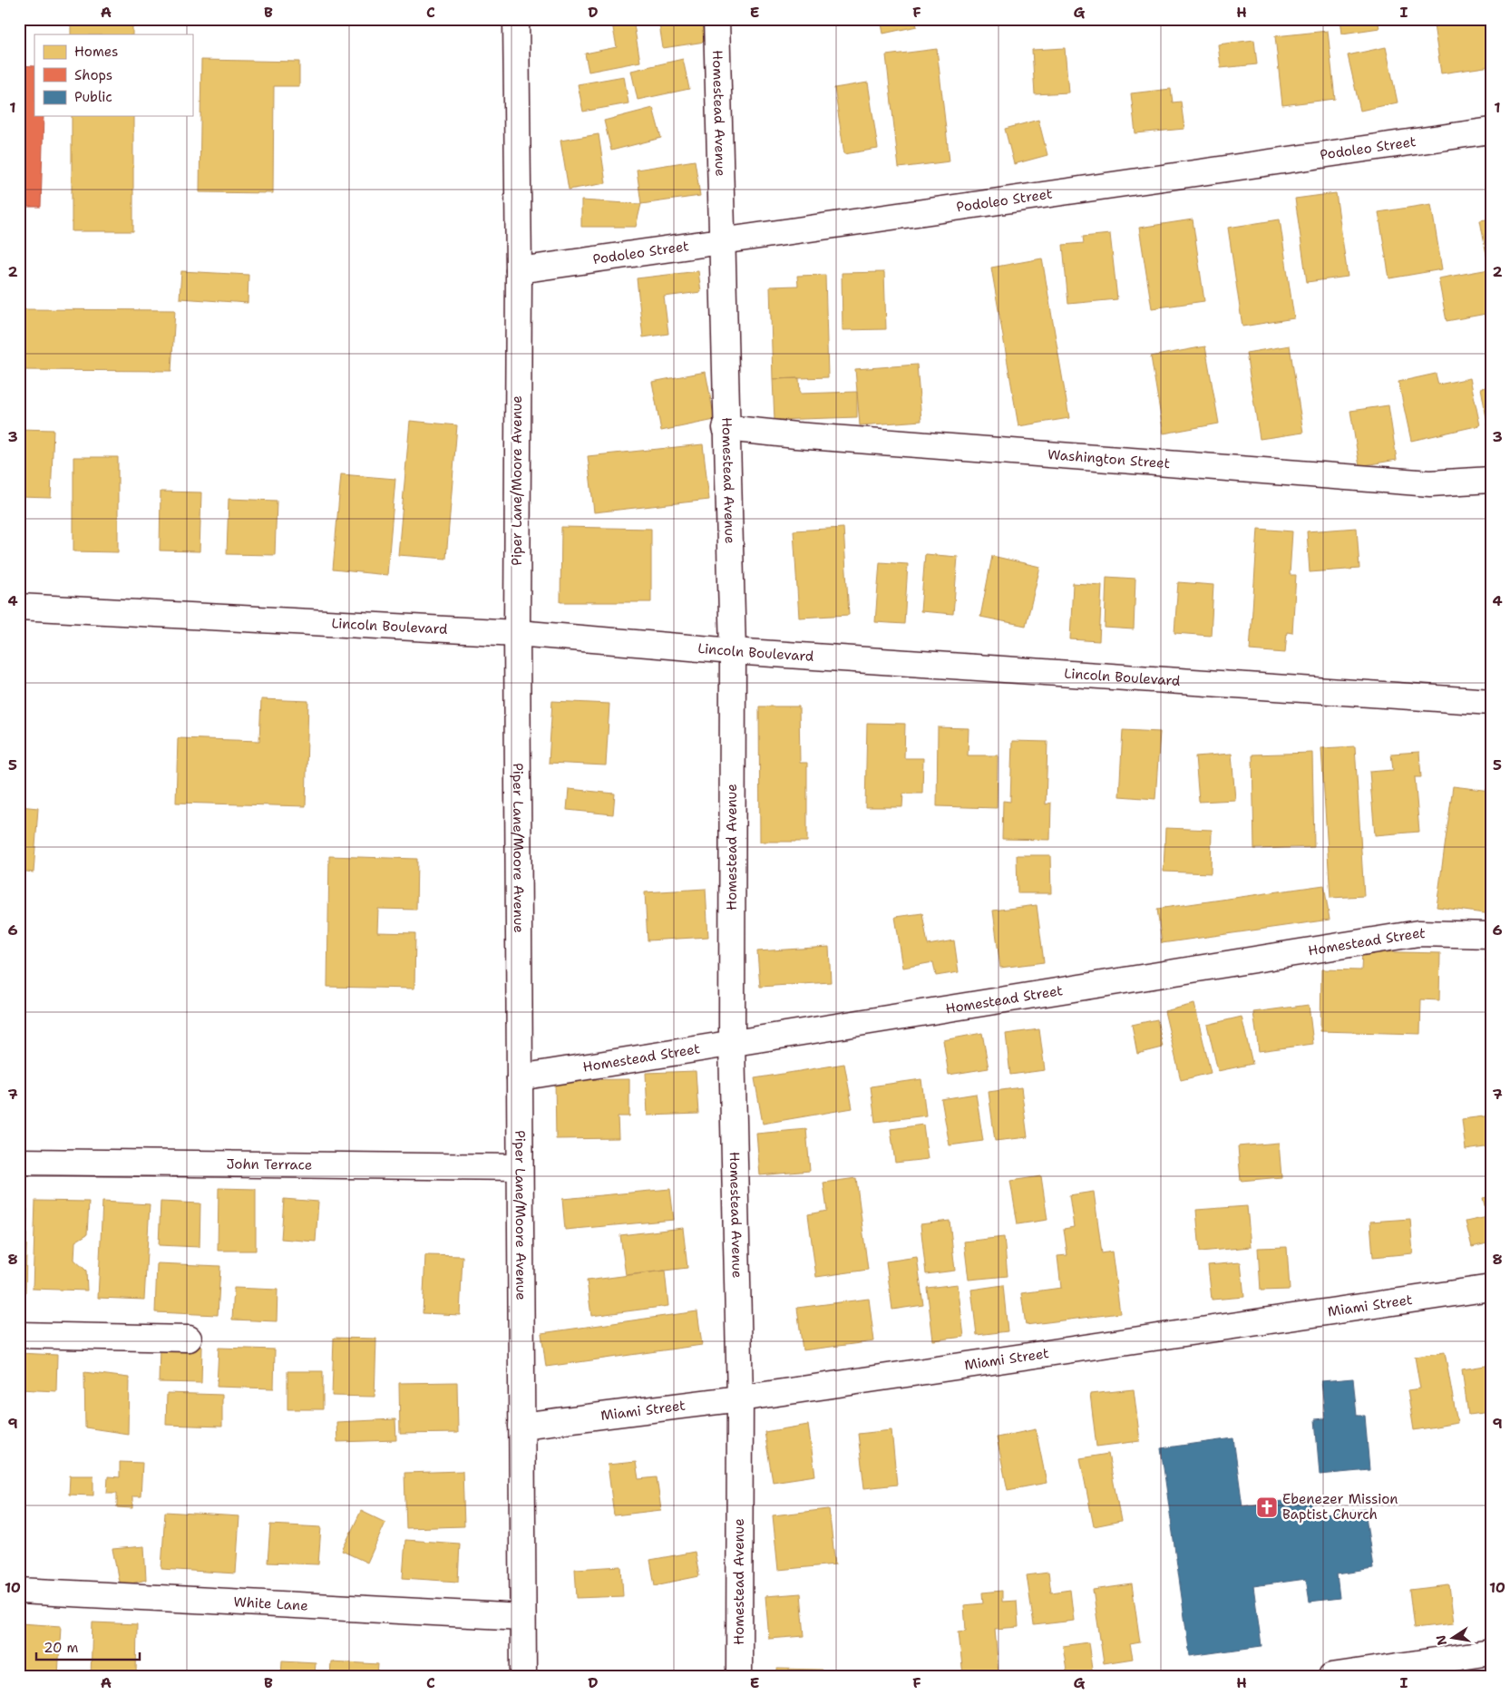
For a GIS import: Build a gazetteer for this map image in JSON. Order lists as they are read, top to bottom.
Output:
{
  "streets": {
    "street": [
      "Homestead Avenue",
      "Podoleo Street",
      "Washington Street",
      "Piper Lane/Moore Avenue",
      "Lincoln Boulevard",
      "Homestead Street",
      "John Terrace",
      "Miami Street",
      "White Lane"
    ]
  },
  "crossings": [
    ["Homestead Avenue", "Podoleo Street"],
    ["Homestead Avenue", "Washington Street"],
    ["Homestead Avenue", "Lincoln Boulevard"],
    ["Homestead Avenue", "Homestead Street"],
    ["Homestead Avenue", "Miami Street"],
    ["Podoleo Street", "Piper Lane/Moore Avenue"],
    ["Piper Lane/Moore Avenue", "Lincoln Boulevard"],
    ["Piper Lane/Moore Avenue", "Homestead Street"],
    ["Piper Lane/Moore Avenue", "John Terrace"],
    ["Piper Lane/Moore Avenue", "Miami Street"],
    ["Piper Lane/Moore Avenue", "White Lane"]
  ],
  "places": {
    "church": ["Ebenezer Mission Baptist Church"]
  },
  "legend": ["Homes", "Shops", "Public"],
  "scale_bar": "20 m",
  "north": "left",
  "grid": {
    "columns": [
      "A",
      "B",
      "C",
      "D",
      "E",
      "F",
      "G",
      "H",
      "I"
    ],
    "rows": [
      "1",
      "2",
      "3",
      "4",
      "5",
      "6",
      "7",
      "8",
      "9",
      "10"
    ]
  }
}
